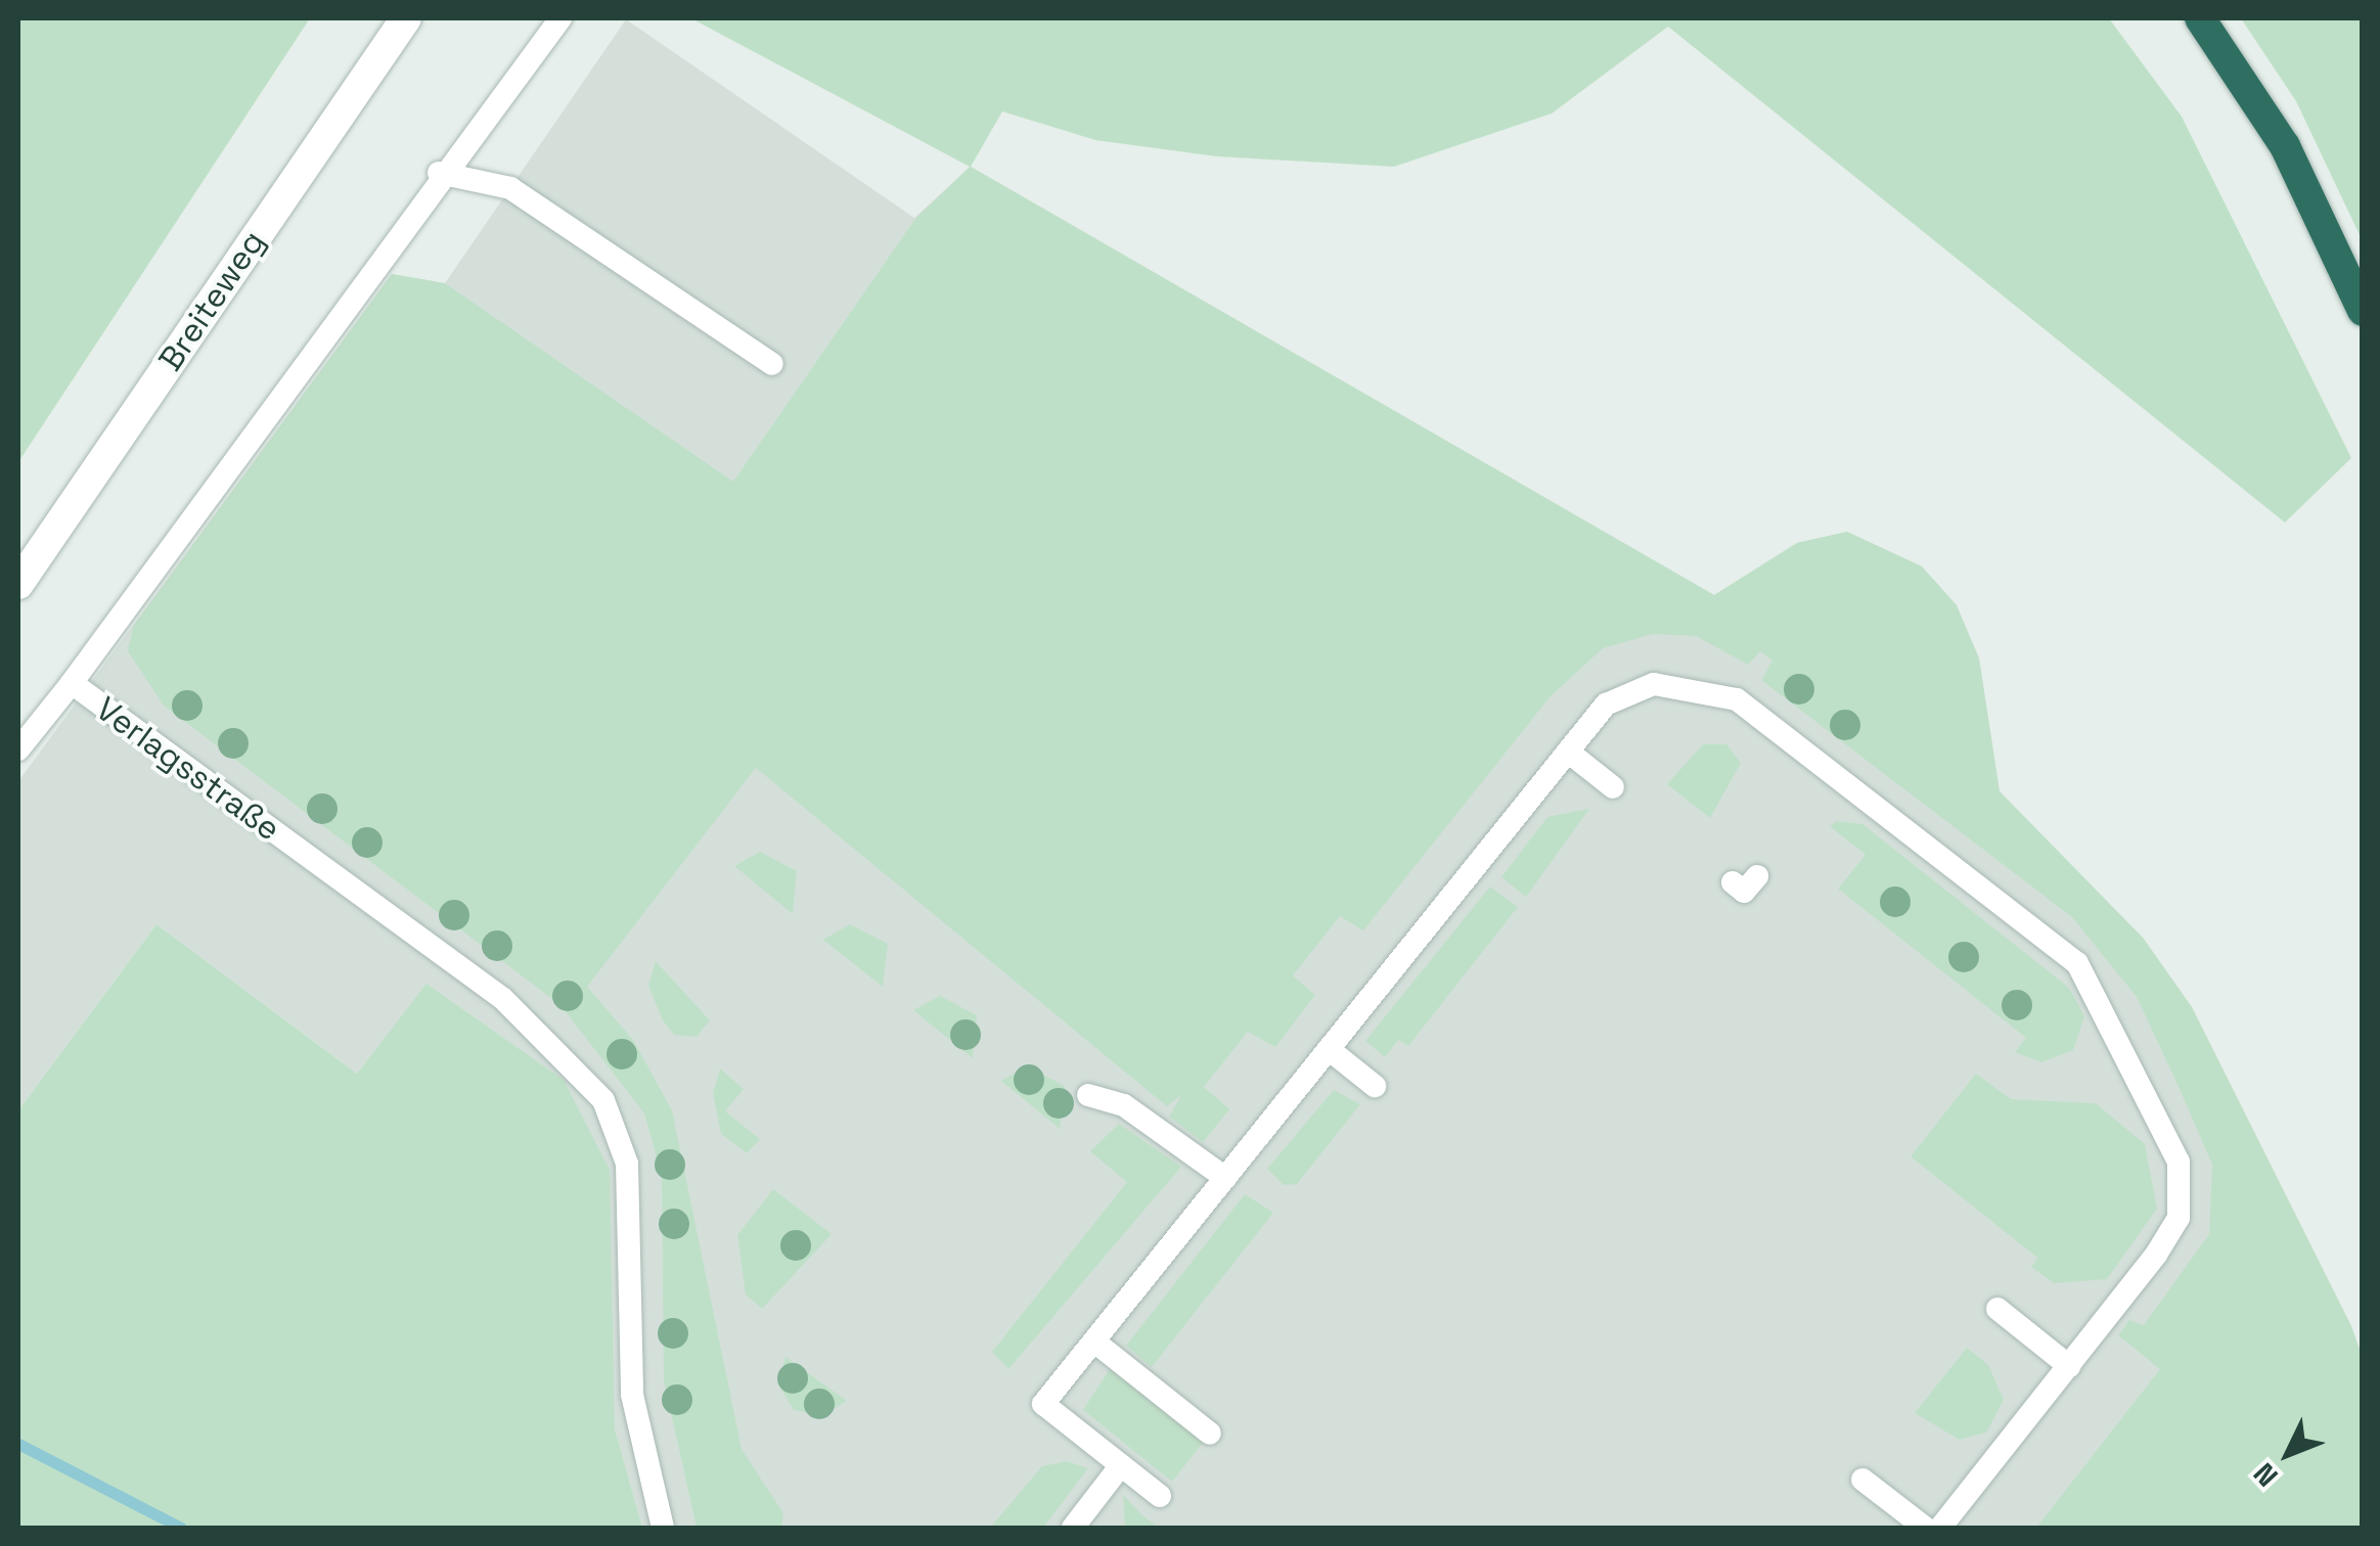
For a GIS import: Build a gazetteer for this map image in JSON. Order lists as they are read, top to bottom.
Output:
{
  "streets": {
    "street": ["Breiteweg"],
    "lane": ["Verlagsstraße"]
  },
  "north": "bottom left"
}
